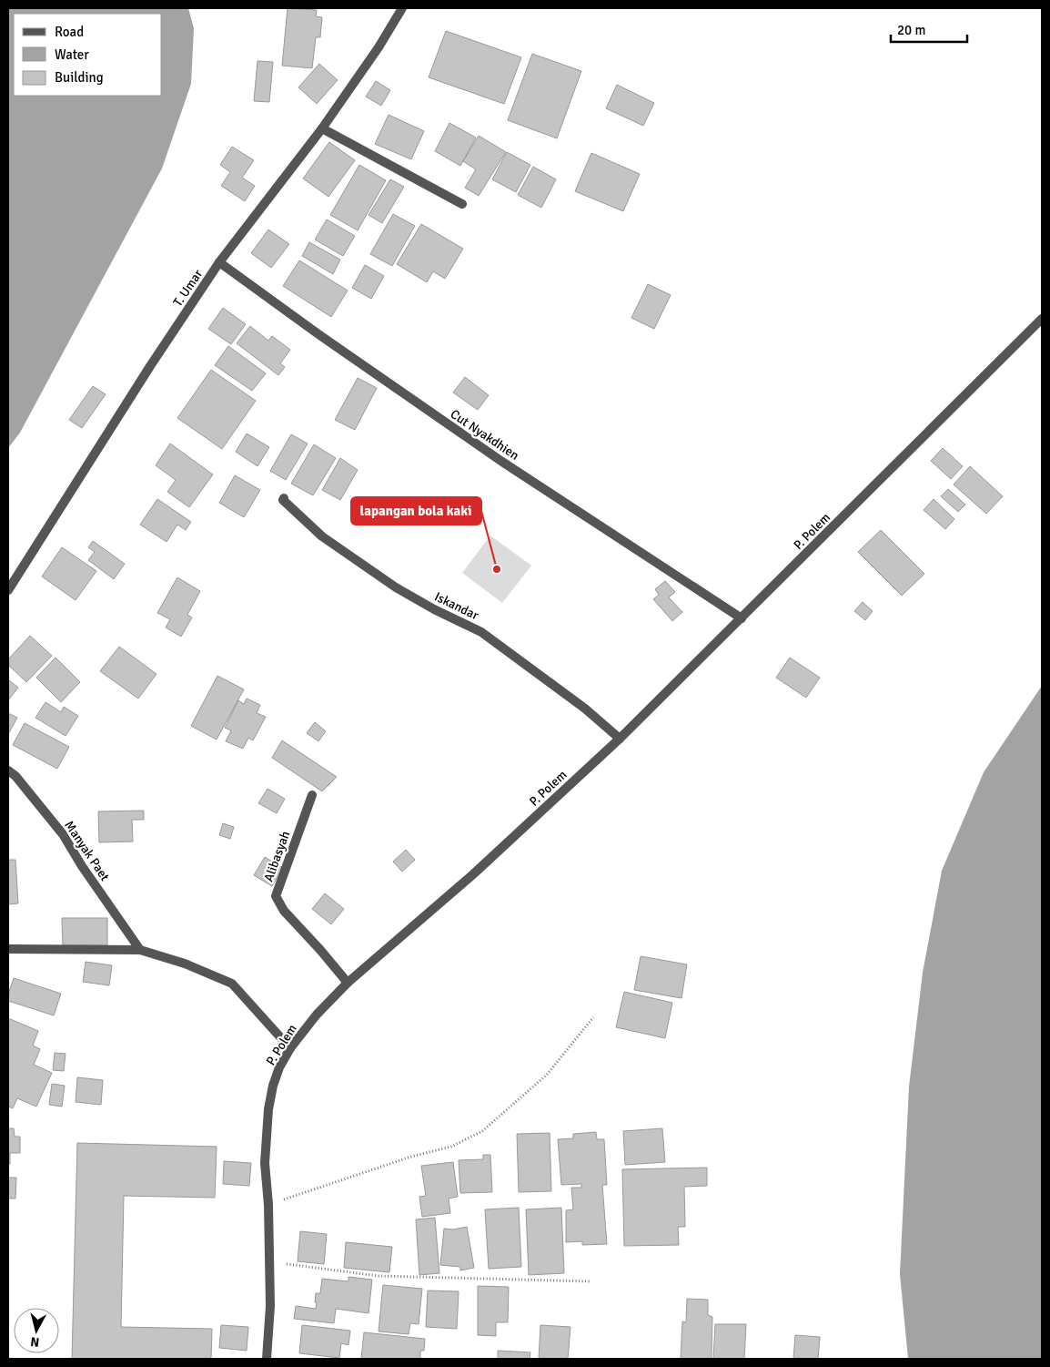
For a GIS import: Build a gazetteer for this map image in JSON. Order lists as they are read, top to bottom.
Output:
{
  "streets": {
    "street": [
      "T. Umar",
      "Cut Nyakdhien",
      "P. Polem",
      "Iskandar",
      "Manyak Paet",
      "Alibasyah"
    ]
  },
  "crossings": [
    ["T. Umar", "Cut Nyakdhien"],
    ["Cut Nyakdhien", "P. Polem"],
    ["P. Polem", "Iskandar"],
    ["P. Polem", "Alibasyah"]
  ],
  "places": ["lapangan bola kaki"],
  "legend": ["Road", "Water", "Building"],
  "scale_bar": "20 m",
  "north": "bottom"
}
